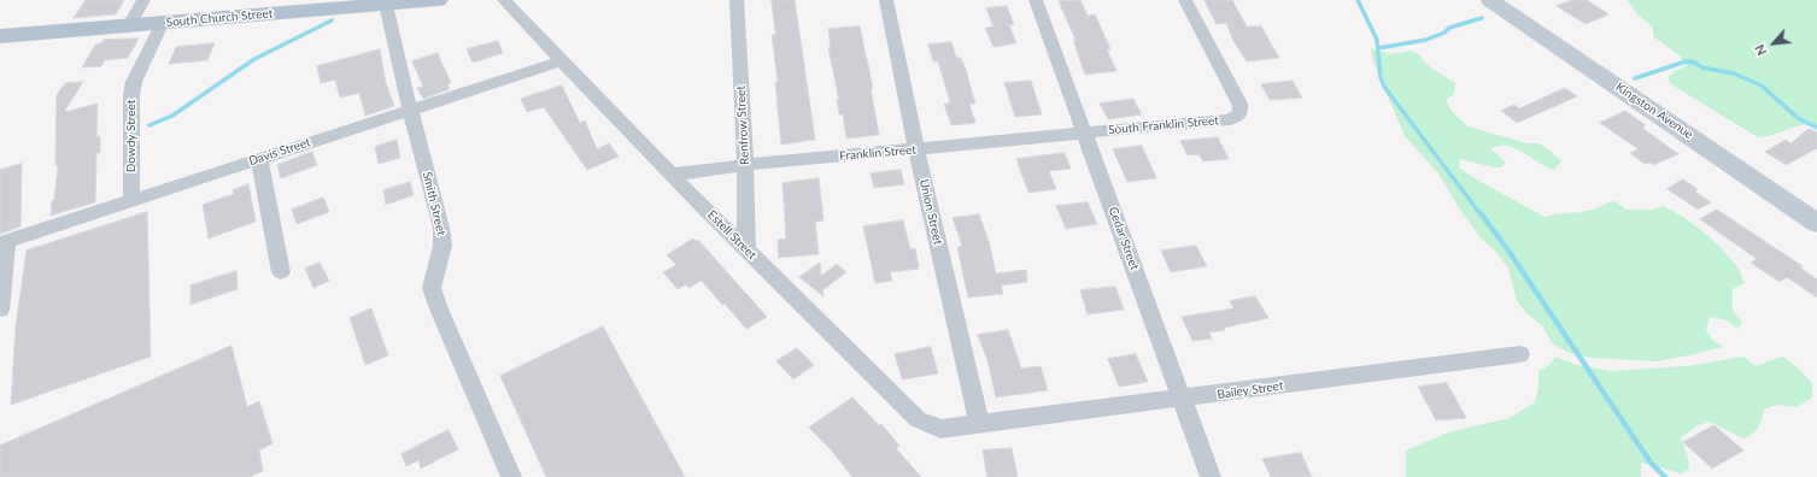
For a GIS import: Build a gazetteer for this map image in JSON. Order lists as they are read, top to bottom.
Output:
{
  "streets": {
    "main road": ["South Church Street"],
    "street": [
      "Kingston Avenue",
      "Renfrow Street",
      "South Franklin Street",
      "Dowdy Street",
      "Davis Street",
      "Franklin Street",
      "Smith Street",
      "Union Street",
      "Estell Street",
      "Cedar Street",
      "Bailey Street"
    ]
  },
  "crossings": [
    ["South Church Street", "Dowdy Street"],
    ["South Church Street", "Smith Street"],
    ["Renfrow Street", "Franklin Street"],
    ["Renfrow Street", "Estell Street"],
    ["South Franklin Street", "Franklin Street"],
    ["South Franklin Street", "Cedar Street"],
    ["Dowdy Street", "Davis Street"],
    ["Davis Street", "Smith Street"],
    ["Davis Street", "Estell Street"],
    ["Franklin Street", "Union Street"],
    ["Franklin Street", "Estell Street"],
    ["Franklin Street", "Cedar Street"],
    ["Union Street", "Estell Street"],
    ["Union Street", "Bailey Street"],
    ["Estell Street", "Bailey Street"],
    ["Cedar Street", "Bailey Street"]
  ],
  "north": "bottom left"
}
